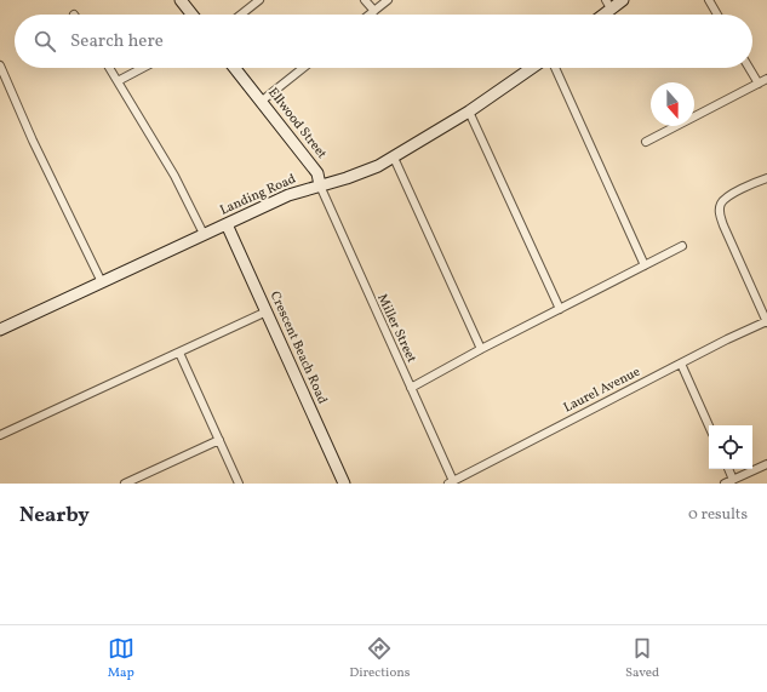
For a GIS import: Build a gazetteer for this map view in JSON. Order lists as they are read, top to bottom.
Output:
{
  "streets": {
    "street": [
      "Ellwood Street",
      "Landing Road",
      "Miller Street",
      "Crescent Beach Road",
      "Laurel Avenue"
    ]
  },
  "crossings": [
    ["Ellwood Street", "Landing Road"],
    ["Ellwood Street", "Miller Street"],
    ["Landing Road", "Miller Street"],
    ["Landing Road", "Crescent Beach Road"],
    ["Miller Street", "Laurel Avenue"]
  ],
  "north": "bottom",
  "page": {
    "search": "Search here",
    "heading": ["Nearby", "0 results"],
    "nav": ["Map", "Directions", "Saved"]
  }
}
